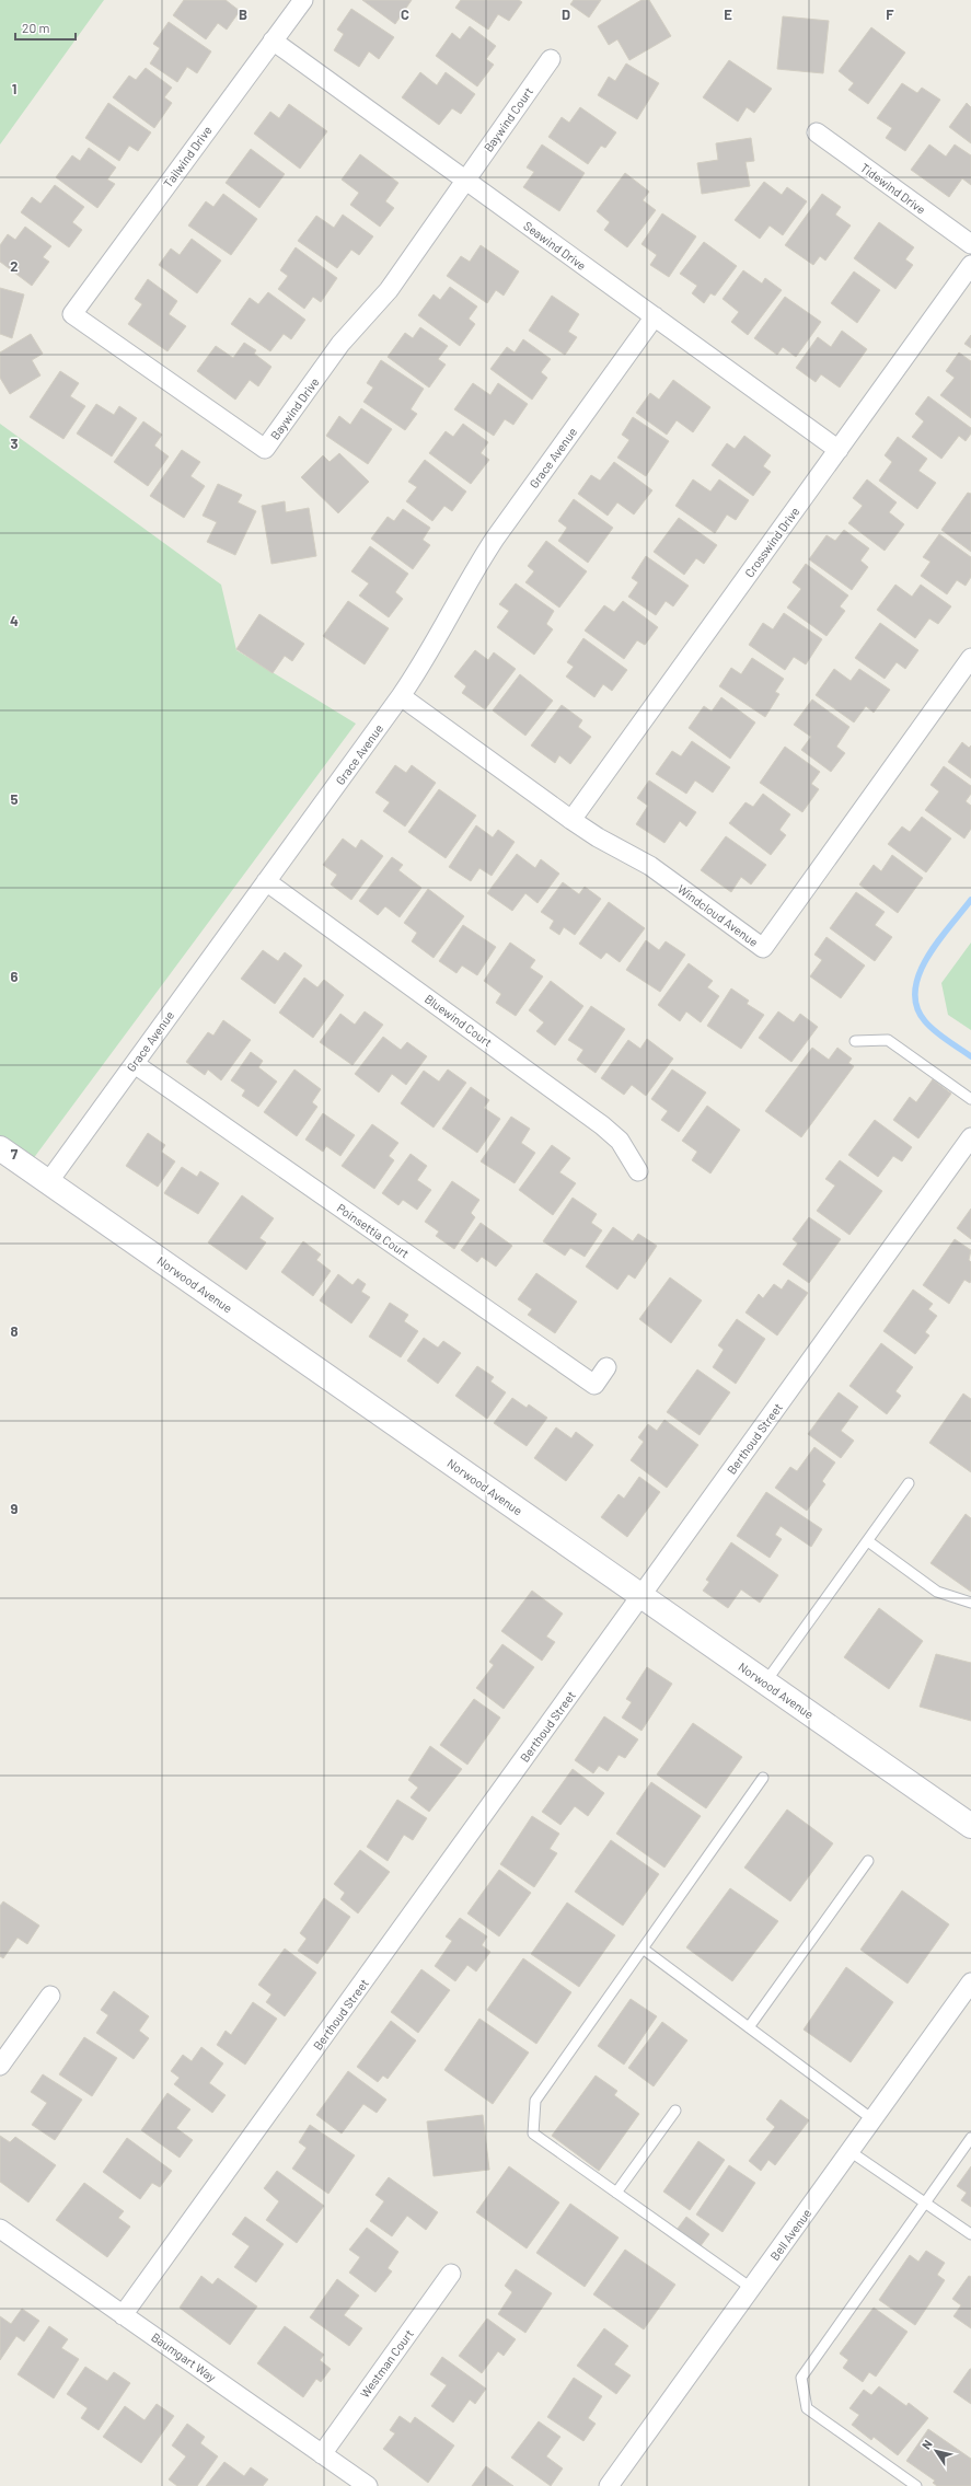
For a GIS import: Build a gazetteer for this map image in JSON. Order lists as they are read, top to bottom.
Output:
{
  "streets": {
    "main road": ["Norwood Avenue"],
    "street": [
      "Baywind Court",
      "Tailwind Drive",
      "Tidewind Drive",
      "Seawind Drive",
      "Baywind Drive",
      "Grace Avenue",
      "Crosswind Drive",
      "Windcloud Avenue",
      "Bluewind Court",
      "Poinsettia Court",
      "Berthoud Street",
      "Bell Avenue",
      "Baumgart Way",
      "Westman Court"
    ]
  },
  "crossings": [
    ["Baywind Court", "Seawind Drive"],
    ["Baywind Court", "Baywind Drive"],
    ["Tailwind Drive", "Seawind Drive"],
    ["Tailwind Drive", "Baywind Drive"],
    ["Seawind Drive", "Baywind Drive"],
    ["Seawind Drive", "Grace Avenue"],
    ["Seawind Drive", "Crosswind Drive"],
    ["Grace Avenue", "Windcloud Avenue"],
    ["Grace Avenue", "Bluewind Court"],
    ["Grace Avenue", "Poinsettia Court"],
    ["Grace Avenue", "Norwood Avenue"],
    ["Crosswind Drive", "Windcloud Avenue"],
    ["Norwood Avenue", "Berthoud Street"],
    ["Berthoud Street", "Baumgart Way"],
    ["Baumgart Way", "Westman Court"]
  ],
  "scale_bar": "20 m",
  "north": "top left",
  "grid": {
    "columns": [
      "B",
      "C",
      "D",
      "E",
      "F"
    ],
    "rows": [
      "1",
      "2",
      "3",
      "4",
      "5",
      "6",
      "7",
      "8",
      "9"
    ]
  }
}
